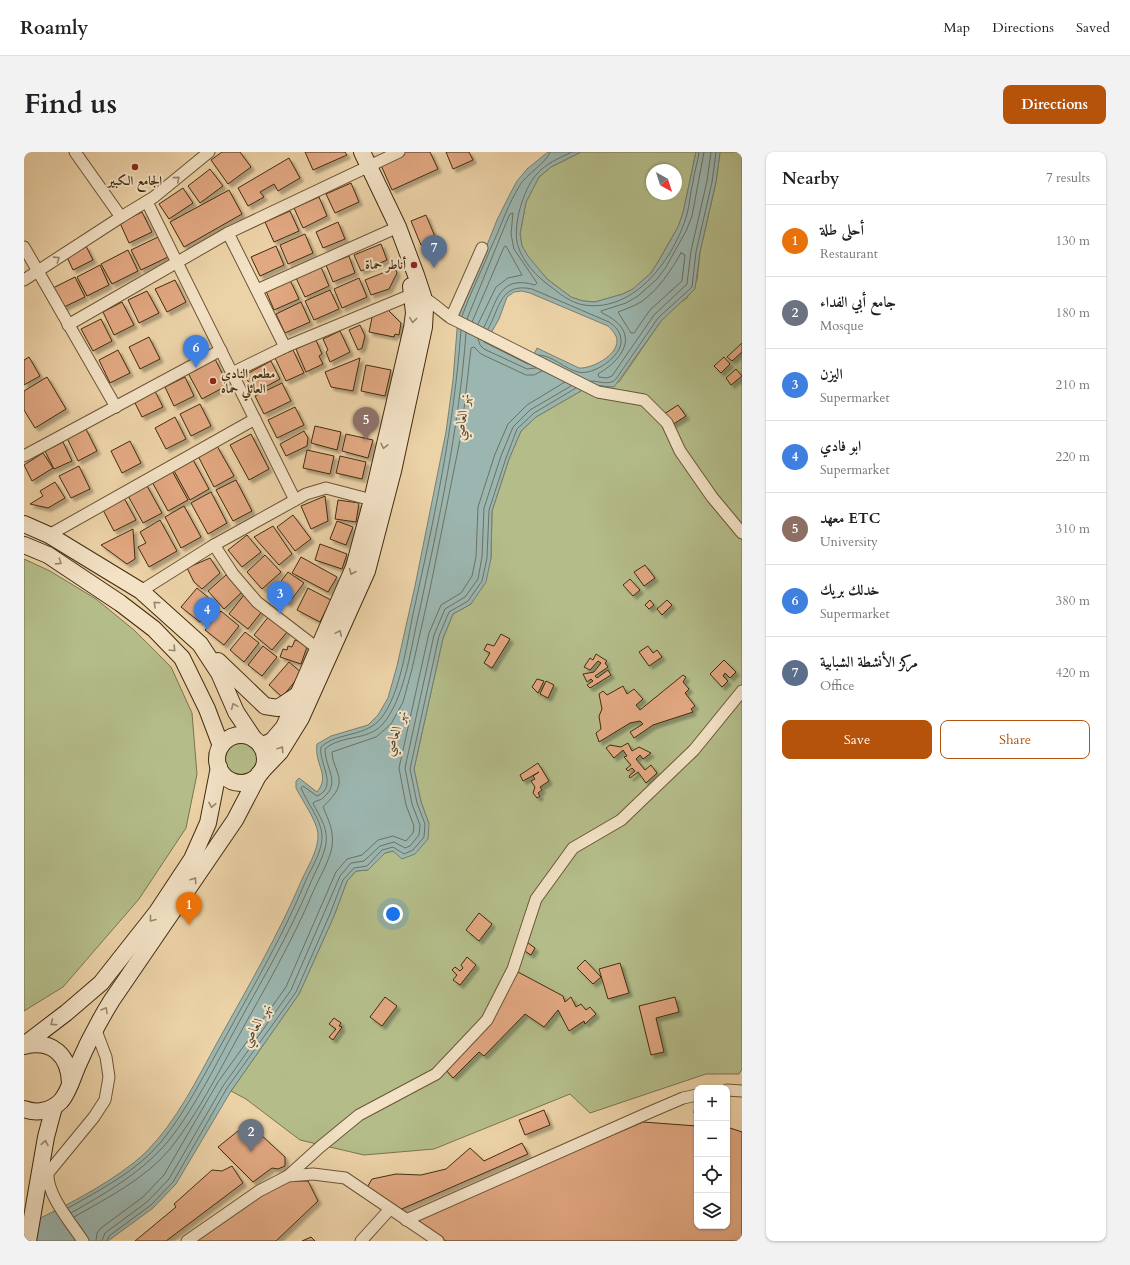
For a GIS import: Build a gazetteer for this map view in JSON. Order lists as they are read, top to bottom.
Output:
{
  "water": ["نهر العاصي"],
  "places": ["الجامع الكبير", "أناطر حماة", "مطعم النادي العائلي حماه"],
  "north": "bottom right",
  "page": {
    "header": "Roamly",
    "nav": ["Map", "Directions", "Saved"],
    "title": "Find us",
    "buttons": [
      "Directions",
      ["Save", "Share"]
    ],
    "heading": ["Nearby", "7 results"],
    "list": [
      {
        "mark": "1",
        "name": "أحلى طلة",
        "note": "Restaurant",
        "value": "130 m"
      },
      {
        "mark": "2",
        "name": "جامع أبي الفداء",
        "note": "Mosque",
        "value": "180 m"
      },
      {
        "mark": "3",
        "name": "اليزن",
        "note": "Supermarket",
        "value": "210 m"
      },
      {
        "mark": "4",
        "name": "ابو فادي",
        "note": "Supermarket",
        "value": "220 m"
      },
      {
        "mark": "5",
        "name": "معهد ETC",
        "note": "University",
        "value": "310 m"
      },
      {
        "mark": "6",
        "name": "خدلك بريك",
        "note": "Supermarket",
        "value": "380 m"
      },
      {
        "mark": "7",
        "name": "مركز الأنشطة الشبابية",
        "note": "Office",
        "value": "420 m"
      }
    ],
    "pins": [
      "7",
      "6",
      "5",
      "3",
      "4",
      "1",
      "2"
    ],
    "map_buttons": ["+", "−"]
  }
}
